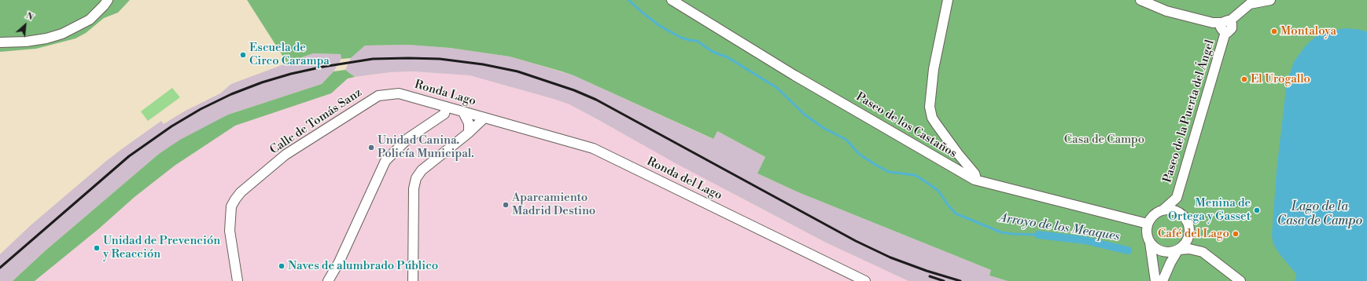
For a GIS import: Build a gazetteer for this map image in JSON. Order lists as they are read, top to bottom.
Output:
{
  "streets": {
    "street": [
      "Ronda Lago",
      "Paseo de la Puerta del Ángel",
      "Calle de Tomás Sanz",
      "Paseo de los Castaños",
      "Ronda del Lago"
    ]
  },
  "crossings": [
    ["Ronda Lago", "Calle de Tomás Sanz"],
    ["Ronda Lago", "Ronda del Lago"],
    ["Paseo de la Puerta del Ángel", "Paseo de los Castaños"]
  ],
  "water": ["Lago de la Casa de Campo", "Arroyo de los Meaques"],
  "parks": ["Casa de Campo"],
  "places": [
    "Montaloya",
    "Escuela de Circo Carampa",
    "El Urogallo",
    "Unidad Canina. Policía Municipal.",
    "Aparcamiento Madrid Destino",
    "Menina de Ortega y Gasset",
    "Café del Lago",
    "Unidad de Prevención y Reacción",
    "Naves de alumbrado Público"
  ],
  "north": "top right"
}
